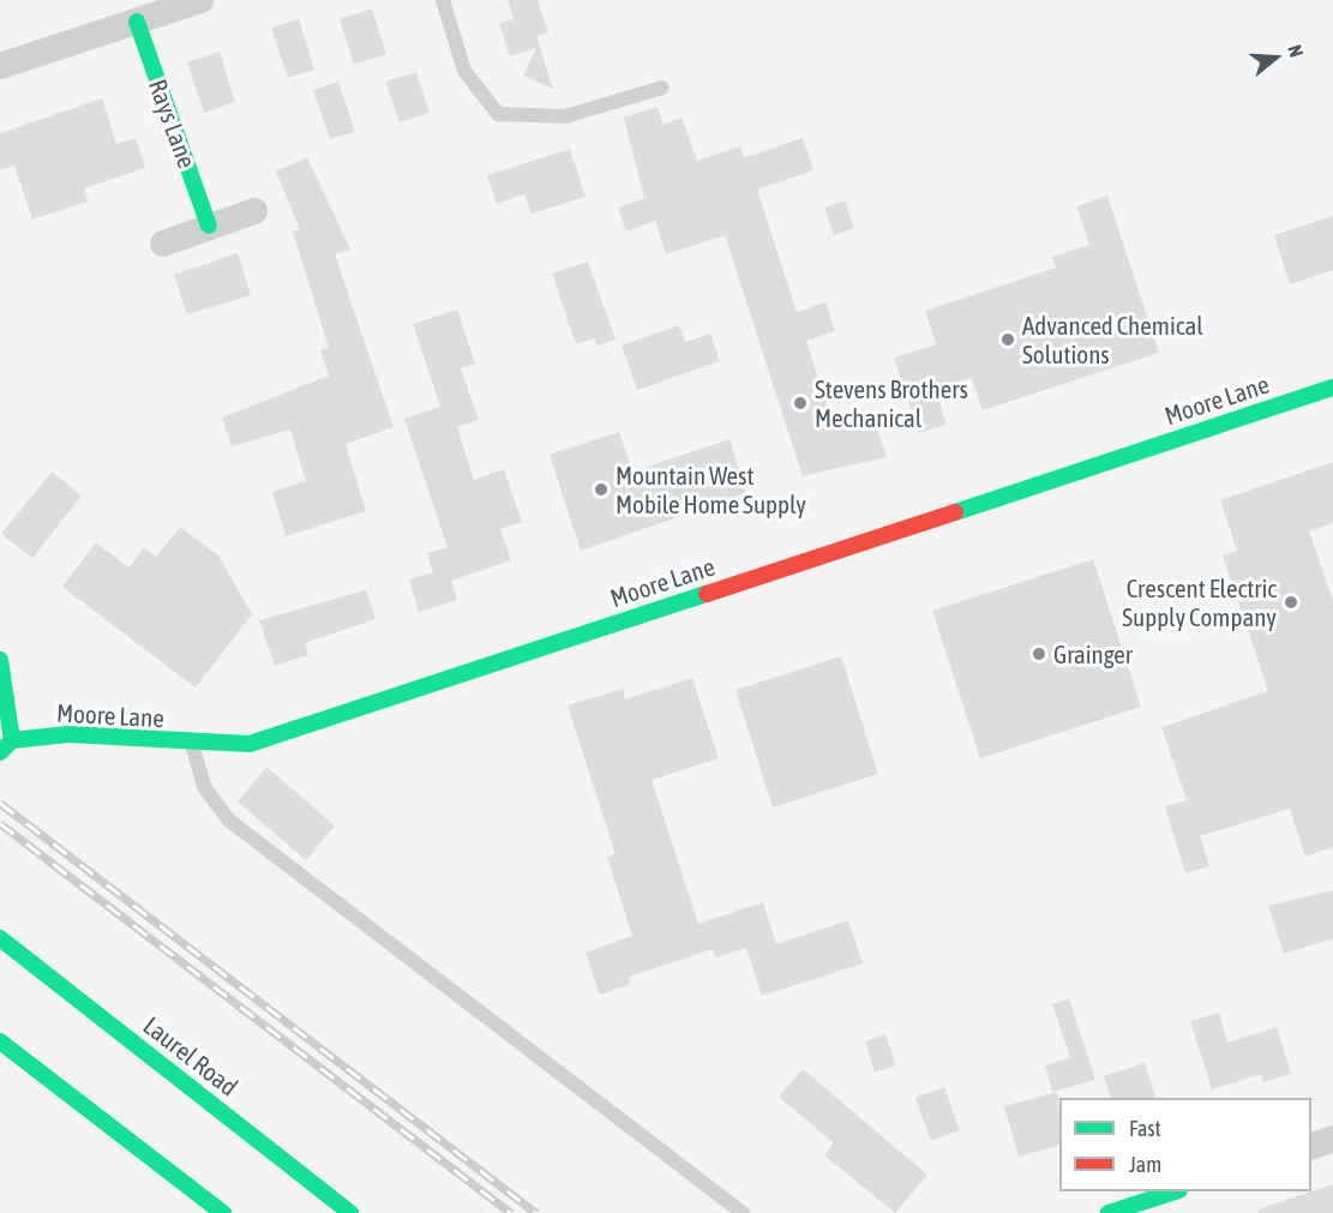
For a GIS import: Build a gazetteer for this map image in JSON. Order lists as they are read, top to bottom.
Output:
{
  "streets": {
    "street": ["Rays Lane", "Moore Lane", "Laurel Road"]
  },
  "places": [
    "Advanced Chemical Solutions",
    "Stevens Brothers Mechanical",
    "Mountain West Mobile Home Supply",
    "Crescent Electric Supply Company",
    "Grainger"
  ],
  "legend": ["Fast", "Jam"],
  "north": "right"
}
